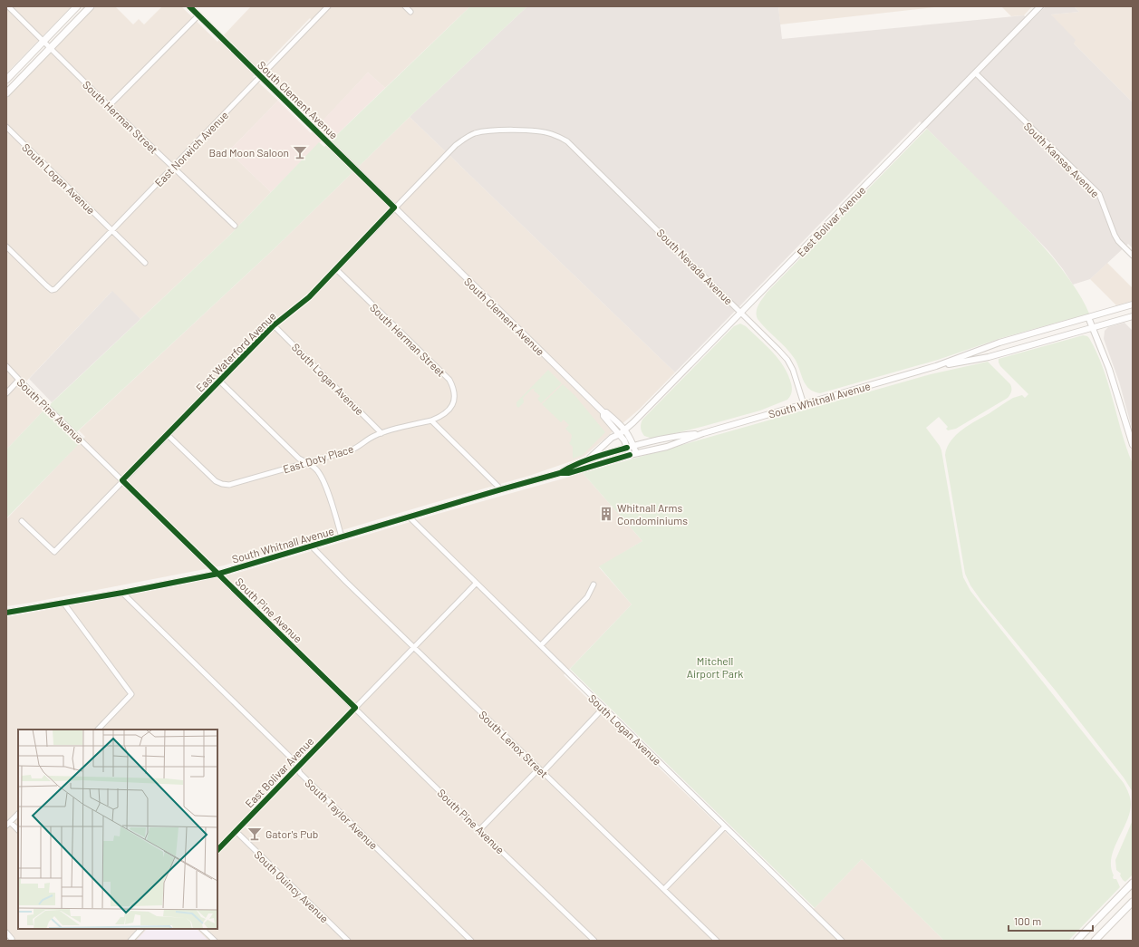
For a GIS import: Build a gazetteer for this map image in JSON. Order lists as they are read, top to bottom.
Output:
{
  "streets": {
    "street": [
      "South Clement Avenue",
      "South Herman Street",
      "East Norwich Avenue",
      "South Kansas Avenue",
      "South Logan Avenue",
      "East Bolivar Avenue",
      "South Nevada Avenue",
      "East Waterford Avenue",
      "South Whitnall Avenue",
      "South Pine Avenue",
      "East Doty Place",
      "South Lenox Street",
      "South Taylor Avenue",
      "South Quincy Avenue"
    ]
  },
  "crossings": [
    ["South Clement Avenue", "East Norwich Avenue"],
    ["South Clement Avenue", "East Bolivar Avenue"],
    ["South Clement Avenue", "East Waterford Avenue"],
    ["South Clement Avenue", "South Whitnall Avenue"],
    ["South Herman Street", "East Norwich Avenue"],
    ["South Herman Street", "East Waterford Avenue"],
    ["South Herman Street", "East Doty Place"],
    ["East Norwich Avenue", "South Logan Avenue"],
    ["South Kansas Avenue", "East Bolivar Avenue"],
    ["South Logan Avenue", "East Bolivar Avenue"],
    ["South Logan Avenue", "East Waterford Avenue"],
    ["South Logan Avenue", "South Whitnall Avenue"],
    ["South Logan Avenue", "East Doty Place"],
    ["East Bolivar Avenue", "South Nevada Avenue"],
    ["East Bolivar Avenue", "South Whitnall Avenue"],
    ["East Bolivar Avenue", "South Pine Avenue"],
    ["East Bolivar Avenue", "South Lenox Street"],
    ["East Bolivar Avenue", "South Taylor Avenue"],
    ["East Bolivar Avenue", "South Quincy Avenue"],
    ["South Nevada Avenue", "East Waterford Avenue"],
    ["South Nevada Avenue", "South Whitnall Avenue"],
    ["East Waterford Avenue", "South Pine Avenue"],
    ["East Waterford Avenue", "East Doty Place"],
    ["South Whitnall Avenue", "South Pine Avenue"],
    ["South Whitnall Avenue", "South Lenox Street"],
    ["South Whitnall Avenue", "South Taylor Avenue"]
  ],
  "parks": ["Mitchell Airport Park"],
  "places": {
    "bar": ["Bad Moon Saloon", "Gator's Pub"],
    "building": ["Whitnall Arms Condominiums"]
  },
  "scale_bar": "100 m"
}
